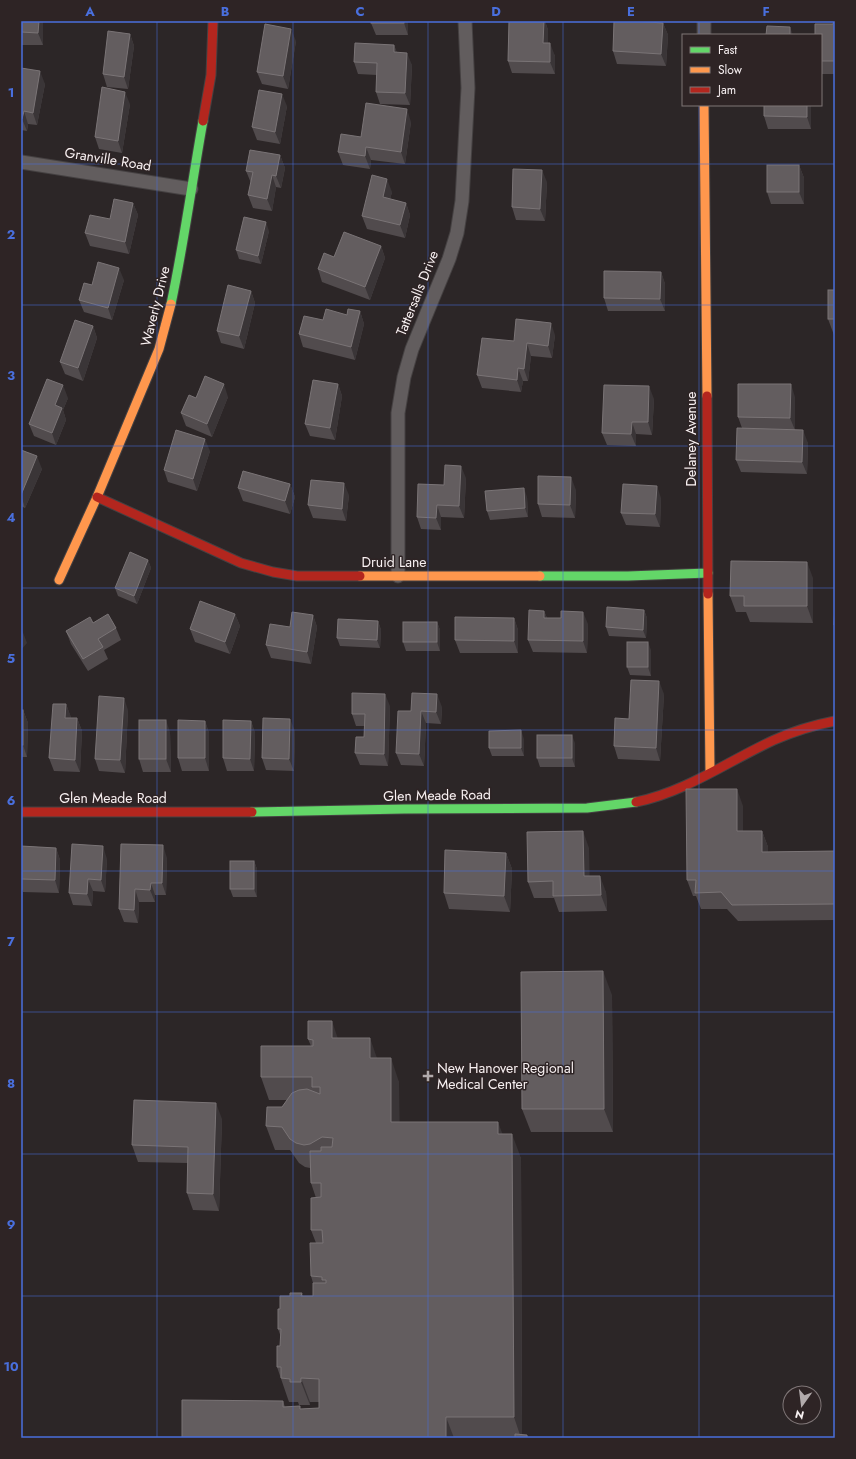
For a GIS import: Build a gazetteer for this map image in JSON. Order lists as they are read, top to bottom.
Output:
{
  "streets": {
    "street": [
      "Granville Road",
      "Tattersalls Drive",
      "Waverly Drive",
      "Delaney Avenue",
      "Druid Lane",
      "Glen Meade Road"
    ]
  },
  "crossings": [
    ["Granville Road", "Waverly Drive"],
    ["Tattersalls Drive", "Druid Lane"],
    ["Waverly Drive", "Druid Lane"],
    ["Delaney Avenue", "Druid Lane"],
    ["Delaney Avenue", "Glen Meade Road"]
  ],
  "places": {
    "health": ["New Hanover Regional Medical Center"]
  },
  "legend": ["Fast", "Slow", "Jam"],
  "north": "bottom",
  "grid": {
    "columns": [
      "A",
      "B",
      "C",
      "D",
      "E",
      "F"
    ],
    "rows": [
      "1",
      "2",
      "3",
      "4",
      "5",
      "6",
      "7",
      "8",
      "9",
      "10"
    ]
  }
}
